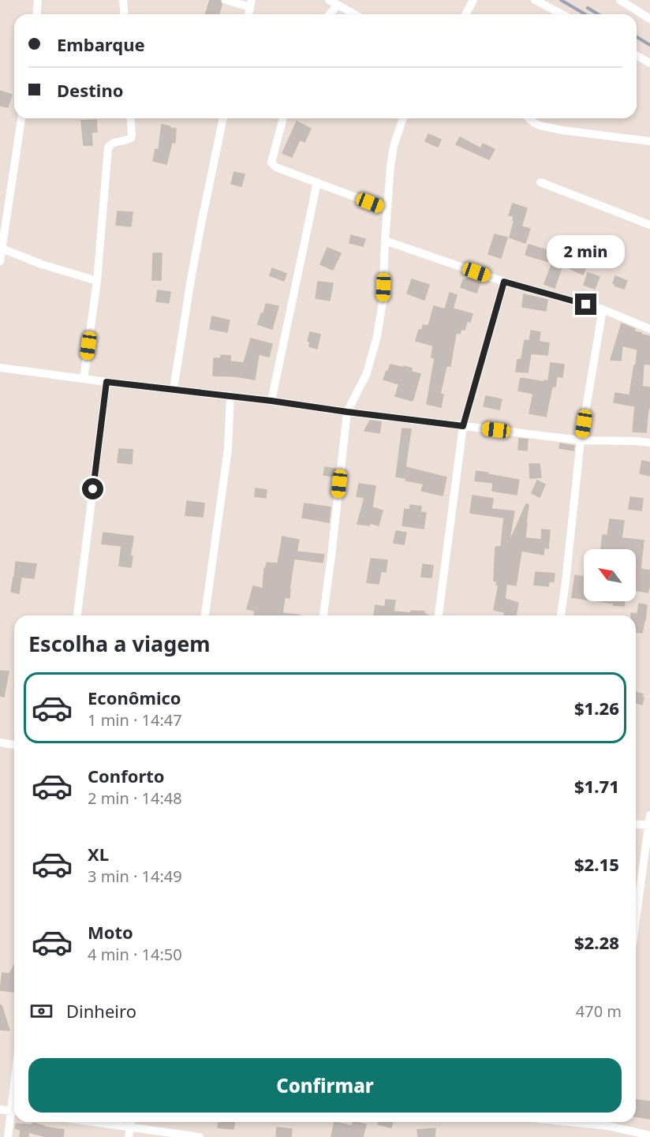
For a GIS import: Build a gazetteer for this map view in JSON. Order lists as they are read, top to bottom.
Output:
{
  "north": "top left",
  "page": {
    "banner": ["Embarque", "Destino"],
    "bubble": "2 min",
    "heading": "Escolha a viagem",
    "list": [
      {
        "name": "Econômico",
        "note": "1 min · 14:47",
        "value": "$1.26"
      },
      {
        "name": "Conforto",
        "note": "2 min · 14:48",
        "value": "$1.71"
      },
      {
        "name": "XL",
        "note": "3 min · 14:49",
        "value": "$2.15"
      },
      {
        "name": "Moto",
        "note": "4 min · 14:50",
        "value": "$2.28"
      }
    ],
    "pay": ["Dinheiro", "470 m"],
    "buttons": "Confirmar"
  }
}
